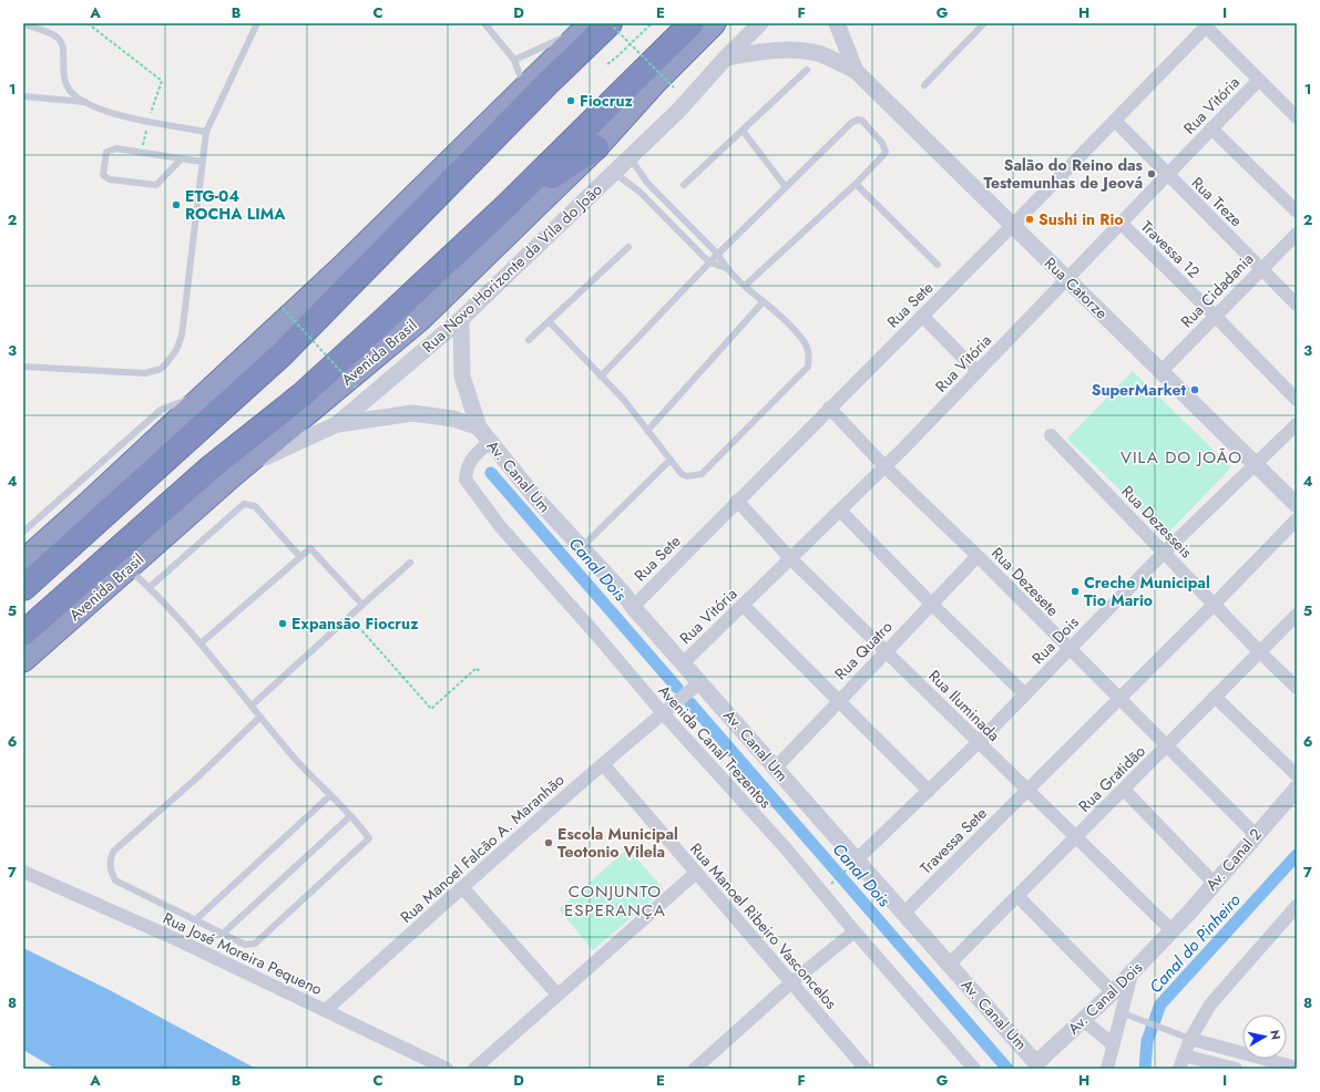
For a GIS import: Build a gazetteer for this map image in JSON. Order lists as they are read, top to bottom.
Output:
{
  "streets": {
    "highway": ["Avenida Brasil"],
    "street": [
      "Rua Vitória",
      "Rua Treze",
      "Travessa 12",
      "Rua Novo Horizonte da Vila do João",
      "Rua Catorze",
      "Rua Cidadania",
      "Rua Sete",
      "Av. Canal Um",
      "Rua Dezesseis",
      "Rua Dezesete",
      "Rua Dois",
      "Rua Quatro",
      "Rua Iluminada",
      "Avenida Canal Trezentos",
      "Rua Gratidão",
      "Travessa Sete",
      "Rua Manoel Falcão A. Maranhão",
      "Av. Canal 2",
      "Rua Manoel Ribeiro Vasconcelos",
      "Rua José Moreira Pequeno",
      "Av. Canal Dois"
    ]
  },
  "crossings": [
    ["Rua Vitória", "Rua Treze"],
    ["Rua Vitória", "Travessa 12"],
    ["Rua Vitória", "Rua Catorze"],
    ["Rua Vitória", "Av. Canal Um"],
    ["Rua Vitória", "Rua Dezesete"],
    ["Rua Vitória", "Rua Iluminada"],
    ["Rua Treze", "Rua Cidadania"],
    ["Rua Treze", "Rua Sete"],
    ["Travessa 12", "Rua Cidadania"],
    ["Rua Novo Horizonte da Vila do João", "Rua Catorze"],
    ["Rua Novo Horizonte da Vila do João", "Avenida Brasil"],
    ["Rua Catorze", "Rua Cidadania"],
    ["Rua Catorze", "Rua Sete"],
    ["Rua Catorze", "Rua Dois"],
    ["Rua Sete", "Av. Canal Um"],
    ["Rua Sete", "Rua Dezesete"],
    ["Rua Sete", "Rua Iluminada"],
    ["Av. Canal Um", "Rua Dois"],
    ["Av. Canal Um", "Rua Quatro"],
    ["Av. Canal Um", "Avenida Canal Trezentos"],
    ["Av. Canal Um", "Rua Gratidão"],
    ["Av. Canal Um", "Travessa Sete"],
    ["Av. Canal Um", "Rua Manoel Falcão A. Maranhão"],
    ["Av. Canal Um", "Av. Canal Dois"],
    ["Rua Dezesseis", "Rua Dois"],
    ["Rua Dezesseis", "Rua Gratidão"],
    ["Rua Dezesseis", "Travessa Sete"],
    ["Rua Dezesete", "Rua Dois"],
    ["Rua Dezesete", "Rua Quatro"],
    ["Rua Dezesete", "Rua Gratidão"],
    ["Rua Dezesete", "Travessa Sete"],
    ["Rua Dezesete", "Av. Canal 2"],
    ["Rua Dois", "Rua Iluminada"],
    ["Rua Quatro", "Rua Iluminada"],
    ["Rua Iluminada", "Rua Gratidão"],
    ["Rua Iluminada", "Travessa Sete"],
    ["Rua Iluminada", "Av. Canal 2"],
    ["Rua Iluminada", "Av. Canal Dois"],
    ["Avenida Canal Trezentos", "Rua Manoel Falcão A. Maranhão"],
    ["Rua Manoel Falcão A. Maranhão", "Rua Manoel Ribeiro Vasconcelos"],
    ["Rua Manoel Falcão A. Maranhão", "Rua José Moreira Pequeno"],
    ["Av. Canal 2", "Av. Canal Dois"]
  ],
  "districts": ["VILA DO JOÃO", "CONJUNTO ESPERANÇA"],
  "water": ["Canal Dois", "Canal do Pinheiro"],
  "places": [
    "Fiocruz",
    "Salão do Reino das Testemunhas de Jeová",
    "ETG-04 ROCHA LIMA",
    "Sushi in Rio",
    "SuperMarket",
    "Creche Municipal Tio Mario",
    "Expansão Fiocruz",
    "Escola Municipal Teotonio Vilela"
  ],
  "north": "right",
  "grid": {
    "columns": [
      "A",
      "B",
      "C",
      "D",
      "E",
      "F",
      "G",
      "H",
      "I"
    ],
    "rows": [
      "1",
      "2",
      "3",
      "4",
      "5",
      "6",
      "7",
      "8"
    ]
  }
}
